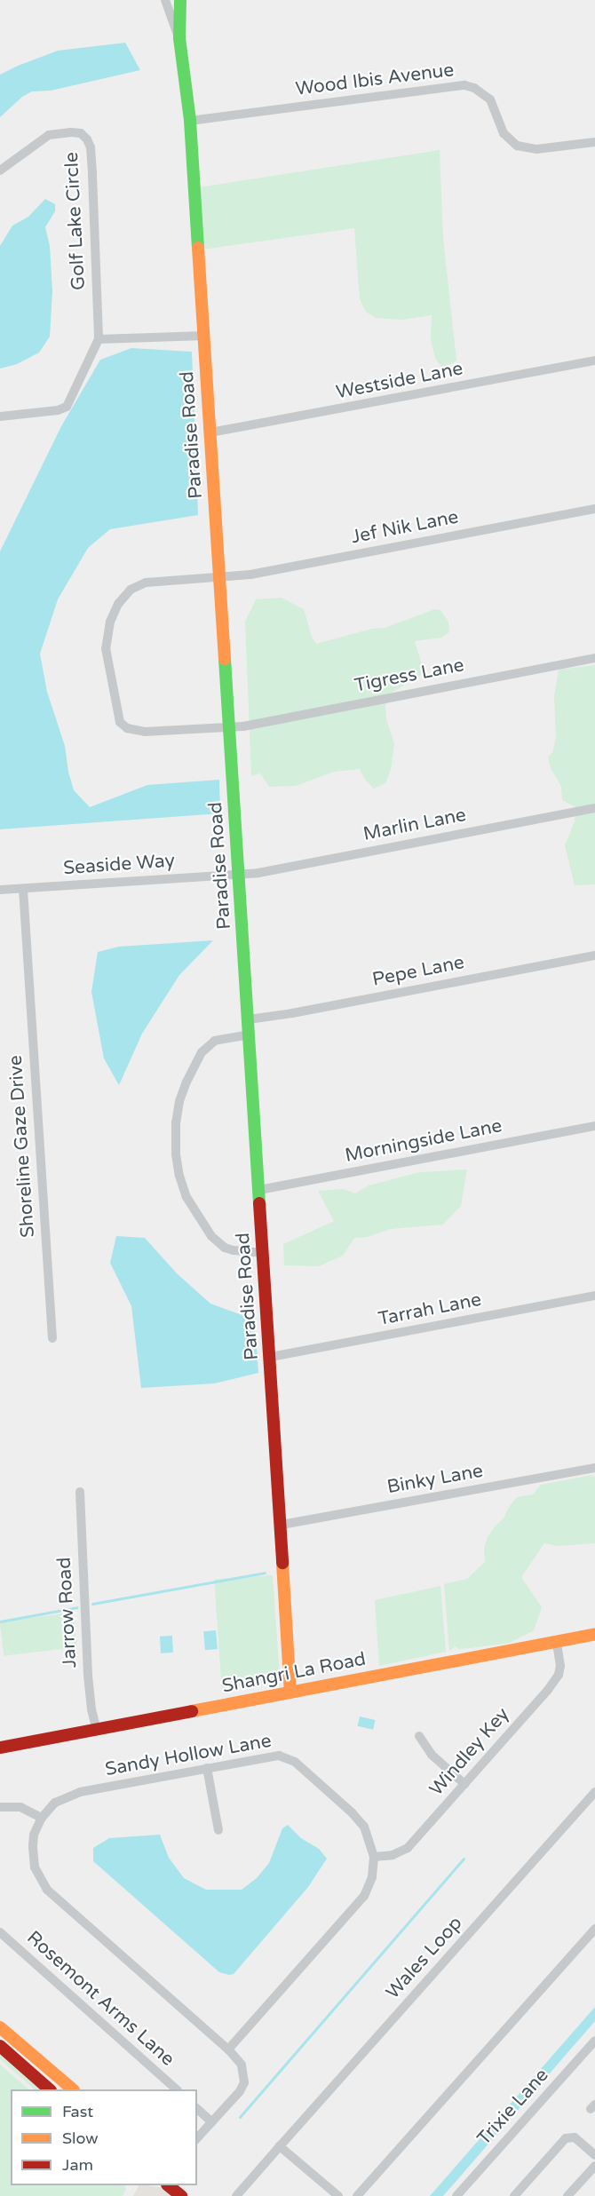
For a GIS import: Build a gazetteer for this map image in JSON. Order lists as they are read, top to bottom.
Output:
{
  "streets": {
    "street": [
      "Wood Ibis Avenue",
      "Golf Lake Circle",
      "Westside Lane",
      "Paradise Road",
      "Jef Nik Lane",
      "Tigress Lane",
      "Marlin Lane",
      "Seaside Way",
      "Pepe Lane",
      "Morningside Lane",
      "Shoreline Gaze Drive",
      "Tarrah Lane",
      "Binky Lane",
      "Jarrow Road",
      "Shangri La Road",
      "Windley Key",
      "Sandy Hollow Lane",
      "Wales Loop",
      "Rosemont Arms Lane",
      "Trixie Lane"
    ]
  },
  "crossings": [
    ["Wood Ibis Avenue", "Paradise Road"],
    ["Westside Lane", "Paradise Road"],
    ["Paradise Road", "Jef Nik Lane"],
    ["Paradise Road", "Tigress Lane"],
    ["Paradise Road", "Marlin Lane"],
    ["Paradise Road", "Seaside Way"],
    ["Paradise Road", "Pepe Lane"],
    ["Paradise Road", "Morningside Lane"],
    ["Paradise Road", "Tarrah Lane"],
    ["Paradise Road", "Binky Lane"],
    ["Paradise Road", "Shangri La Road"],
    ["Jef Nik Lane", "Tigress Lane"],
    ["Marlin Lane", "Seaside Way"],
    ["Seaside Way", "Shoreline Gaze Drive"],
    ["Jarrow Road", "Shangri La Road"],
    ["Shangri La Road", "Windley Key"],
    ["Windley Key", "Sandy Hollow Lane"]
  ],
  "legend": ["Fast", "Slow", "Jam"]
}
